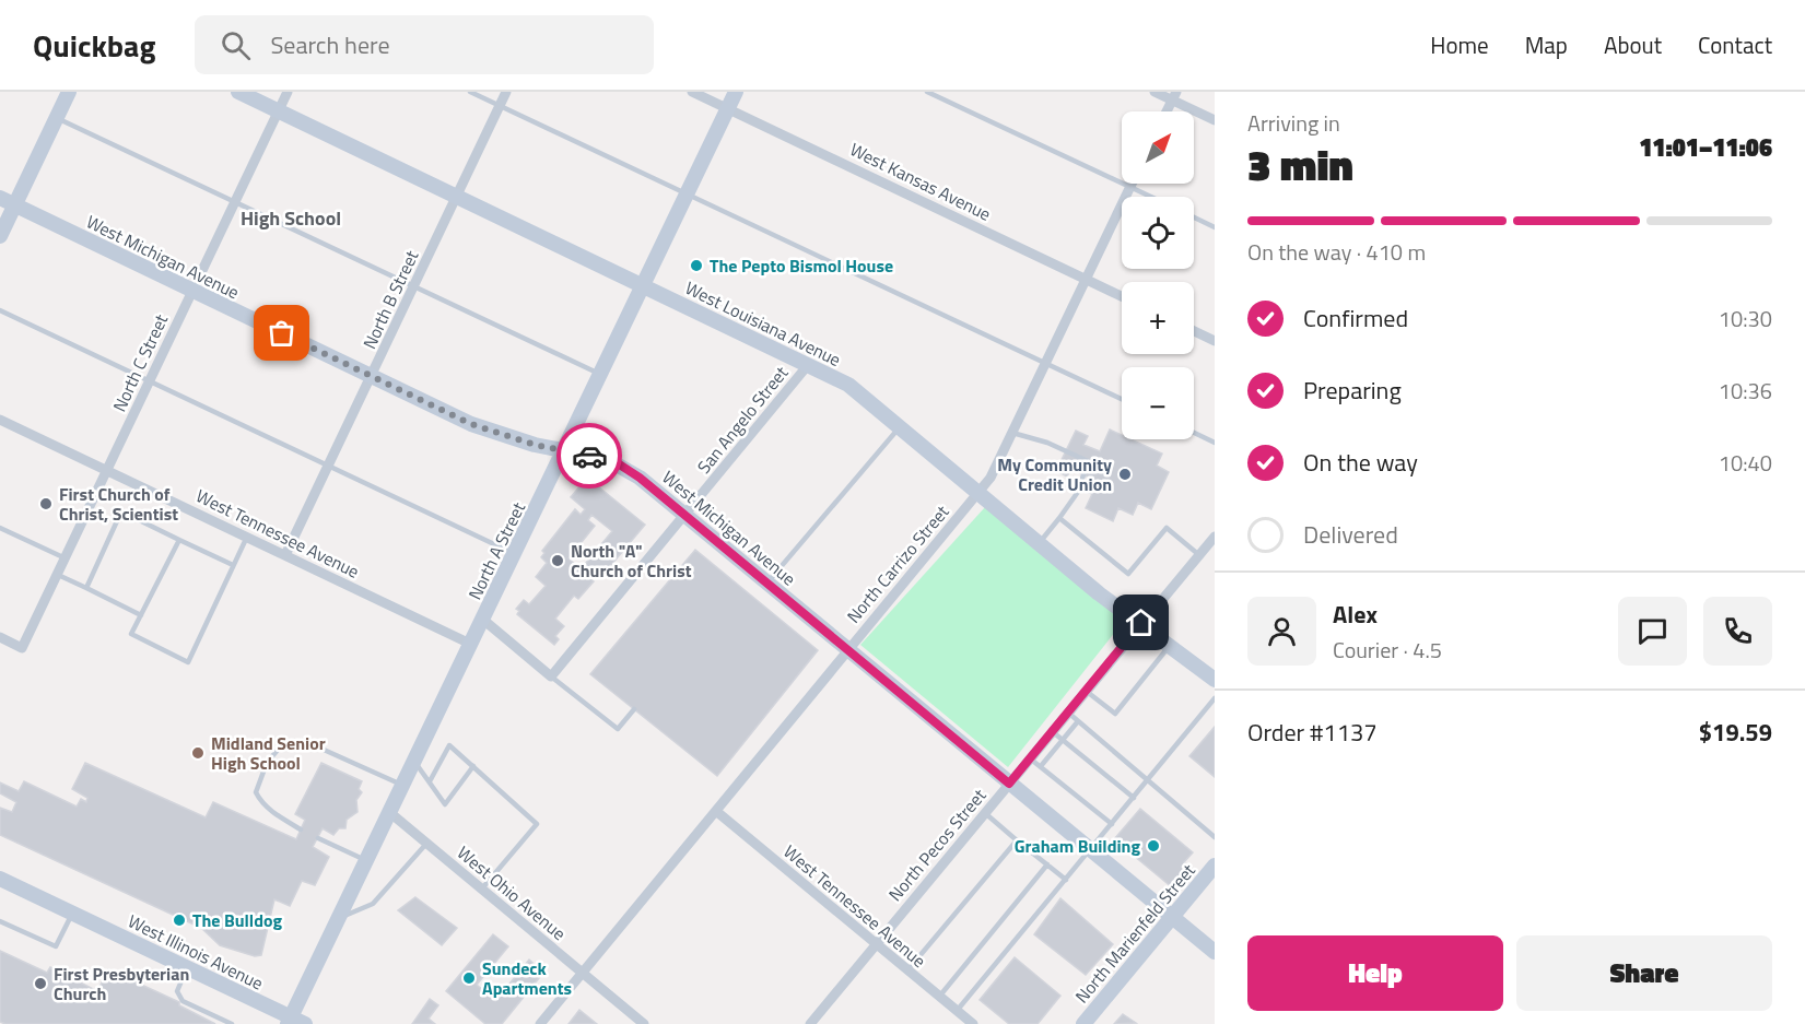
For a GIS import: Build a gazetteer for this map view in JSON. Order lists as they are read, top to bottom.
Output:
{
  "streets": {
    "street": [
      "West Kansas Avenue",
      "West Michigan Avenue",
      "North B Street",
      "West Louisiana Avenue",
      "North C Street",
      "San Angelo Street",
      "West Tennessee Avenue",
      "North A Street",
      "North Carrizo Street",
      "North Pecos Street",
      "West Ohio Avenue",
      "North Marienfeld Street",
      "West Illinois Avenue"
    ]
  },
  "crossings": [
    ["West Kansas Avenue", "North A Street"],
    ["West Kansas Avenue", "North Carrizo Street"],
    ["West Michigan Avenue", "North B Street"],
    ["West Michigan Avenue", "North C Street"],
    ["West Michigan Avenue", "San Angelo Street"],
    ["West Michigan Avenue", "North A Street"],
    ["West Michigan Avenue", "North Carrizo Street"],
    ["West Michigan Avenue", "North Pecos Street"],
    ["West Michigan Avenue", "North Marienfeld Street"],
    ["North B Street", "West Louisiana Avenue"],
    ["North B Street", "West Tennessee Avenue"],
    ["West Louisiana Avenue", "North C Street"],
    ["West Louisiana Avenue", "San Angelo Street"],
    ["West Louisiana Avenue", "North A Street"],
    ["West Louisiana Avenue", "North Carrizo Street"],
    ["West Louisiana Avenue", "North Pecos Street"],
    ["North C Street", "West Tennessee Avenue"],
    ["West Tennessee Avenue", "North A Street"],
    ["West Tennessee Avenue", "North Carrizo Street"],
    ["West Tennessee Avenue", "North Pecos Street"],
    ["North A Street", "West Ohio Avenue"],
    ["North A Street", "West Illinois Avenue"],
    ["North Carrizo Street", "West Ohio Avenue"]
  ],
  "districts": ["High School"],
  "places": [
    "The Pepto Bismol House",
    "My Community Credit Union",
    "First Church of Christ, Scientist",
    "North \"A\" Church of Christ",
    "Midland Senior High School",
    "Graham Building",
    "The Bulldog",
    "Sundeck Apartments",
    "First Presbyterian Church"
  ],
  "north": "top right",
  "page": {
    "header": "Quickbag",
    "search": "Search here",
    "nav": [
      "Home",
      "Map",
      "About",
      "Contact"
    ],
    "heading": ["3 min", "Arriving in", "11:01–11:06"],
    "panel": [
      "Alex",
      "Courier · 4.5",
      "Order #1137",
      "$19.59"
    ],
    "map_buttons": ["+", "−"],
    "bar": "On the way · 410 m",
    "list": [
      ["Confirmed", "10:30"],
      ["Preparing", "10:36"],
      ["On the way", "10:40"],
      "Delivered"
    ],
    "buttons": ["Help", "Share"]
  }
}
